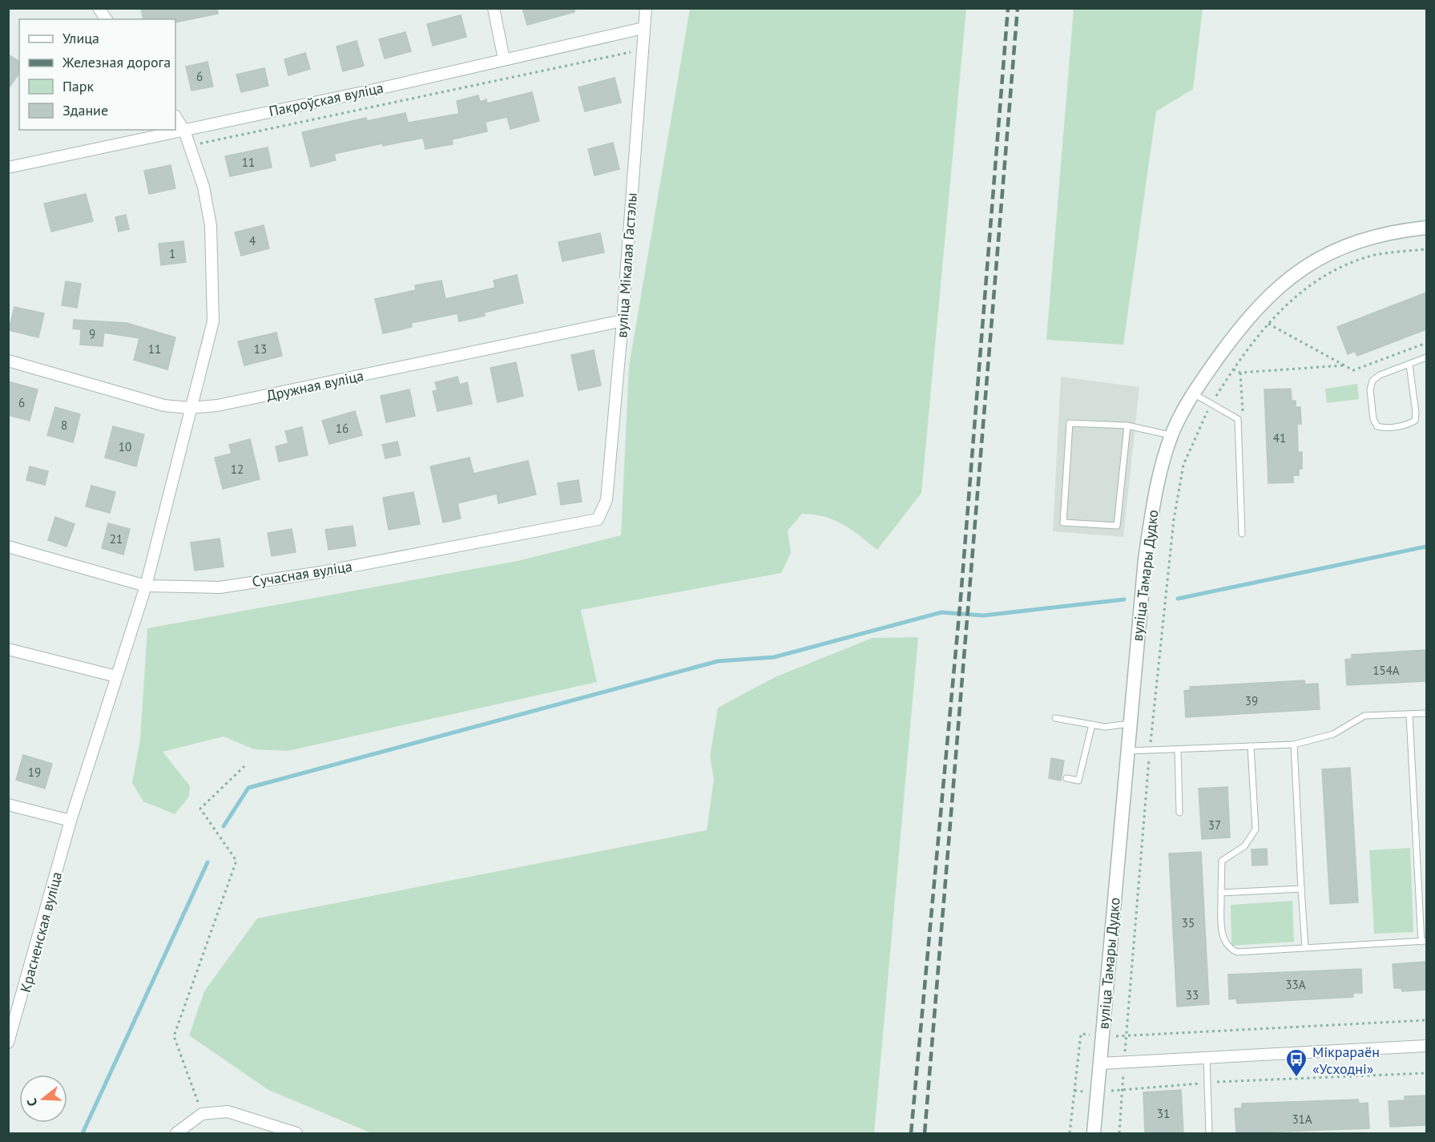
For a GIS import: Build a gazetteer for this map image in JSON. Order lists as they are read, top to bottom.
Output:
{
  "streets": {
    "street": [
      "Пакроўская вуліца",
      "вуліца Мікалая Гастэлы",
      "Дружная вуліца",
      "Сучасная вуліца",
      "вуліца Тамары Дудко",
      "Красненская вуліца"
    ]
  },
  "crossings": [
    ["Пакроўская вуліца", "вуліца Мікалая Гастэлы"],
    ["Пакроўская вуліца", "Красненская вуліца"],
    ["вуліца Мікалая Гастэлы", "Дружная вуліца"],
    ["вуліца Мікалая Гастэлы", "Сучасная вуліца"],
    ["Дружная вуліца", "Красненская вуліца"],
    ["Сучасная вуліца", "Красненская вуліца"]
  ],
  "places": {
    "bus stop": ["Мікрараён «Усходні»"]
  },
  "house_numbers": [
    "6",
    "11",
    "4",
    "1",
    "9",
    "11",
    "13",
    "6",
    "8",
    "16",
    "41",
    "10",
    "12",
    "21",
    "154А",
    "39",
    "19",
    "37",
    "35",
    "33А",
    "33",
    "31",
    "31А"
  ],
  "legend": [
    "Улица",
    "Железная дорога",
    "Парк",
    "Здание"
  ],
  "north": "left"
}
